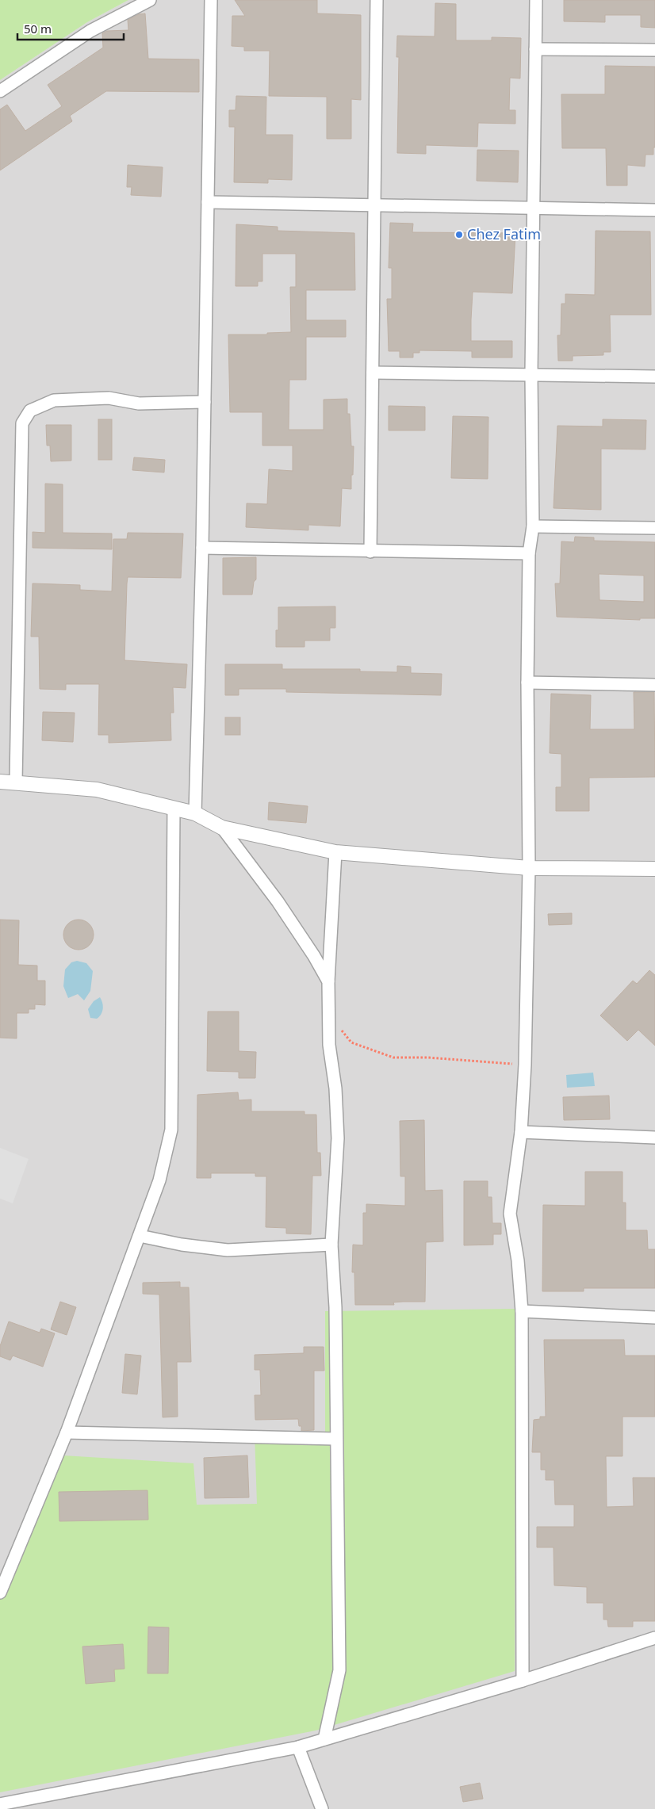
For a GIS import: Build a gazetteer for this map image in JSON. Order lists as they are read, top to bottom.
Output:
{
  "places": ["Chez Fatim"],
  "scale_bar": "50 m"
}
